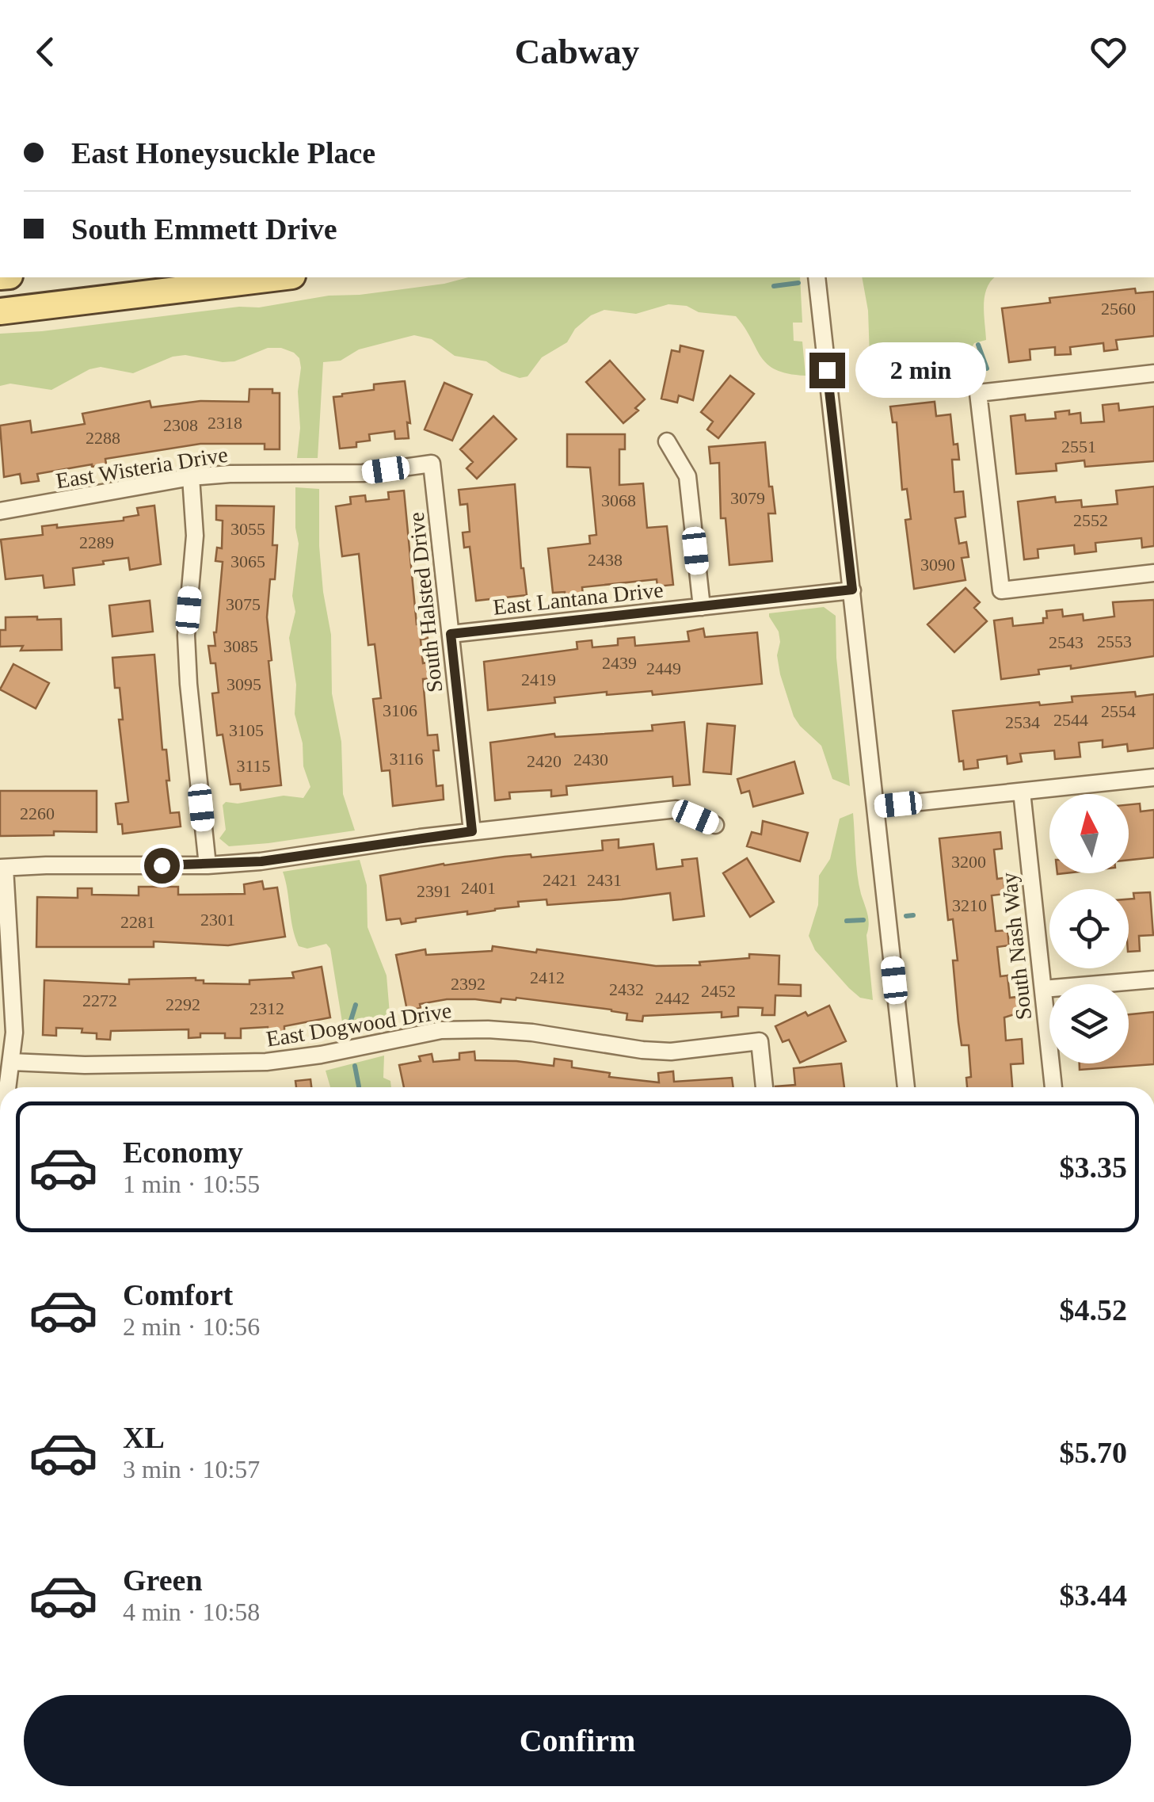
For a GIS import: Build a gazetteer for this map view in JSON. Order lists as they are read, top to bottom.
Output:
{
  "streets": {
    "street": [
      "East Wisteria Drive",
      "East Lantana Drive",
      "South Halsted Drive",
      "South Nash Way",
      "East Dogwood Drive"
    ]
  },
  "crossings": [
    ["East Wisteria Drive", "South Halsted Drive"],
    ["East Lantana Drive", "South Halsted Drive"]
  ],
  "house_numbers": [
    "2560",
    "2318",
    "2308",
    "2288",
    "2551",
    "3079",
    "3068",
    "2552",
    "3055",
    "2289",
    "2438",
    "3065",
    "3090",
    "3075",
    "2553",
    "2543",
    "3085",
    "2439",
    "2449",
    "2419",
    "3095",
    "3106",
    "2554",
    "2544",
    "2534",
    "3105",
    "3116",
    "2430",
    "2420",
    "3115",
    "2260",
    "3200",
    "2421",
    "2431",
    "2401",
    "2391",
    "3210",
    "2301",
    "2281",
    "2412",
    "2392",
    "2432",
    "2452",
    "2442",
    "2272",
    "2292",
    "2312"
  ],
  "north": "top",
  "page": {
    "header": "Cabway",
    "banner": ["East Honeysuckle Place", "South Emmett Drive"],
    "bubble": "2 min",
    "list": [
      {
        "name": "Economy",
        "note": "1 min · 10:55",
        "value": "$3.35"
      },
      {
        "name": "Comfort",
        "note": "2 min · 10:56",
        "value": "$4.52"
      },
      {
        "name": "XL",
        "note": "3 min · 10:57",
        "value": "$5.70"
      },
      {
        "name": "Green",
        "note": "4 min · 10:58",
        "value": "$3.44"
      }
    ],
    "buttons": "Confirm"
  }
}
